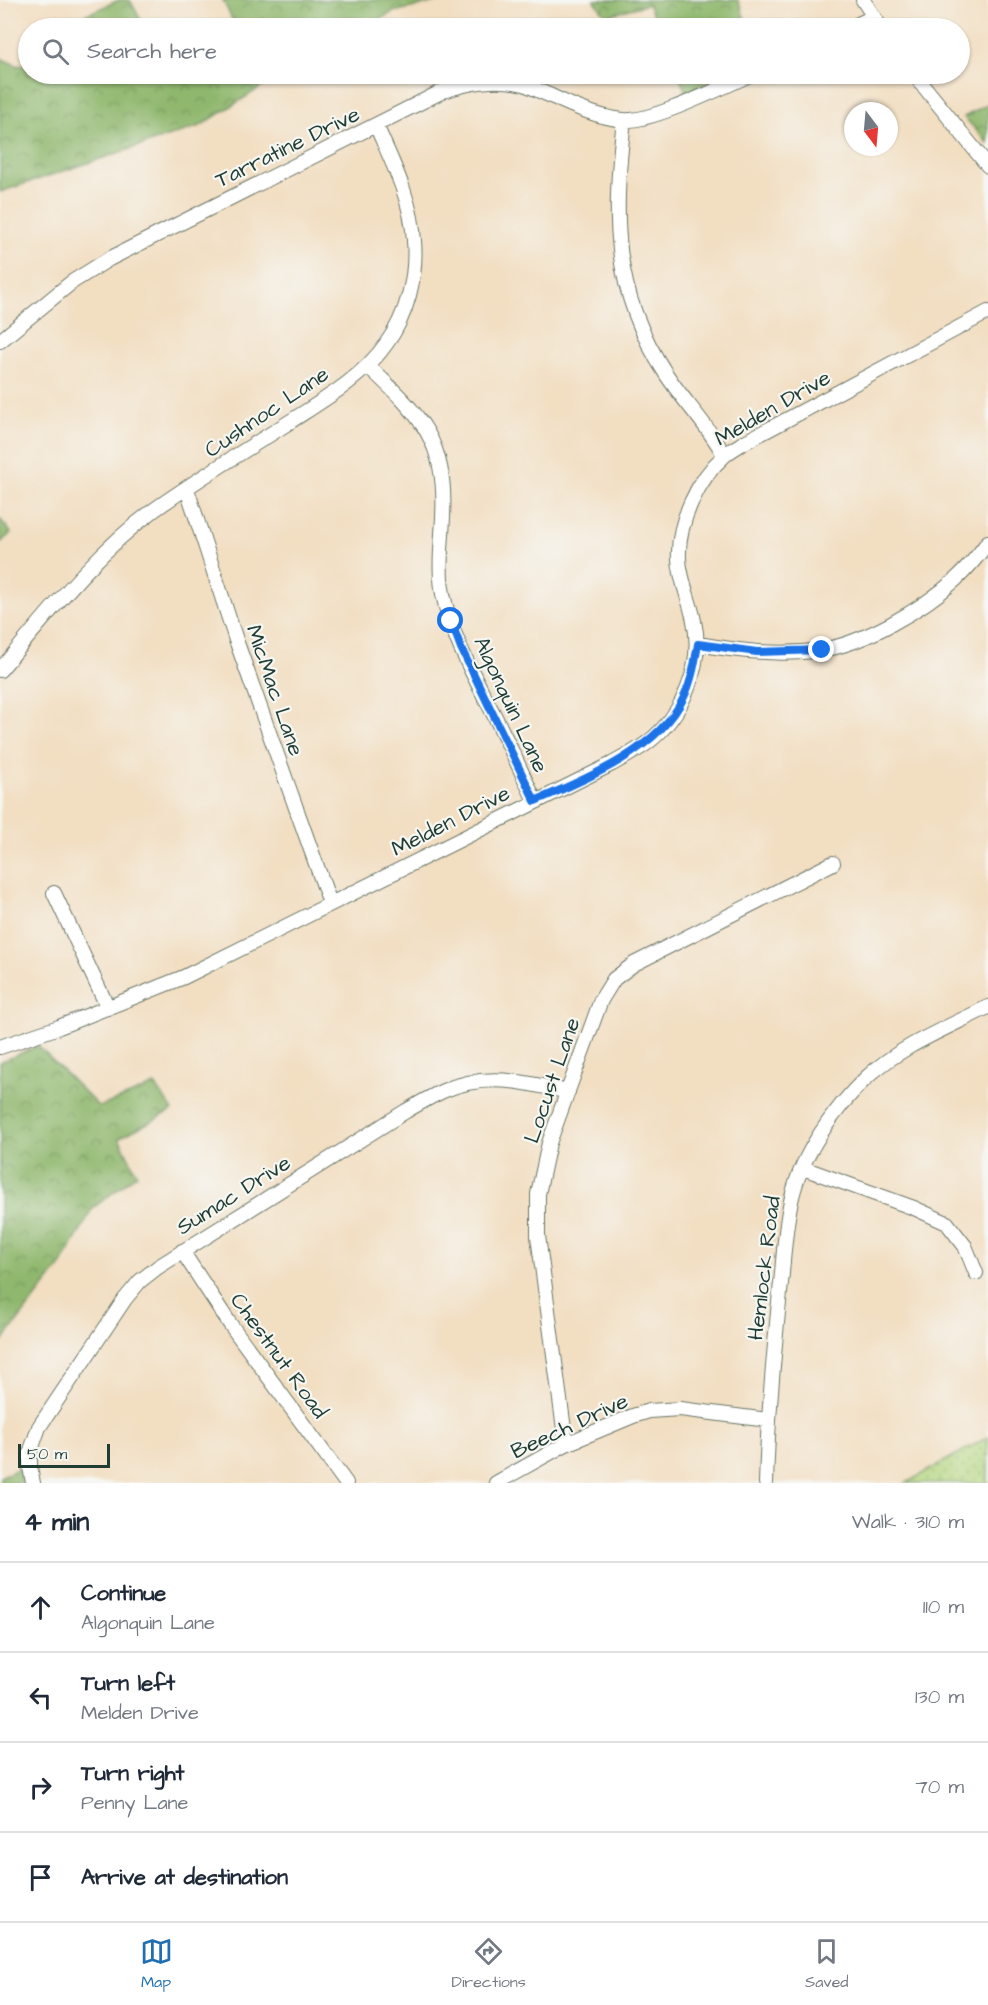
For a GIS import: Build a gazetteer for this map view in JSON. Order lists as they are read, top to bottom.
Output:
{
  "streets": {
    "street": [
      "Tarratine Drive",
      "Melden Drive",
      "Cushnoc Lane",
      "MicMac Lane",
      "Algonquin Lane",
      "Locust Lane",
      "Sumac Drive",
      "Hemlock Road",
      "Chestnut Road",
      "Beech Drive"
    ]
  },
  "crossings": [
    ["Tarratine Drive", "Cushnoc Lane"],
    ["Melden Drive", "MicMac Lane"],
    ["Melden Drive", "Algonquin Lane"],
    ["Cushnoc Lane", "MicMac Lane"],
    ["Cushnoc Lane", "Algonquin Lane"],
    ["Locust Lane", "Sumac Drive"],
    ["Locust Lane", "Beech Drive"],
    ["Sumac Drive", "Chestnut Road"],
    ["Hemlock Road", "Beech Drive"]
  ],
  "scale_bar": "50 m",
  "north": "bottom",
  "page": {
    "search": "Search here",
    "scale": "50 m",
    "heading": ["4 min", "Walk · 310 m"],
    "list": [
      ["Continue", "Algonquin Lane", "110 m"],
      ["Turn left", "Melden Drive", "130 m"],
      ["Turn right", "Penny Lane", "70 m"],
      "Arrive at destination"
    ],
    "nav": ["Map", "Directions", "Saved"]
  }
}
